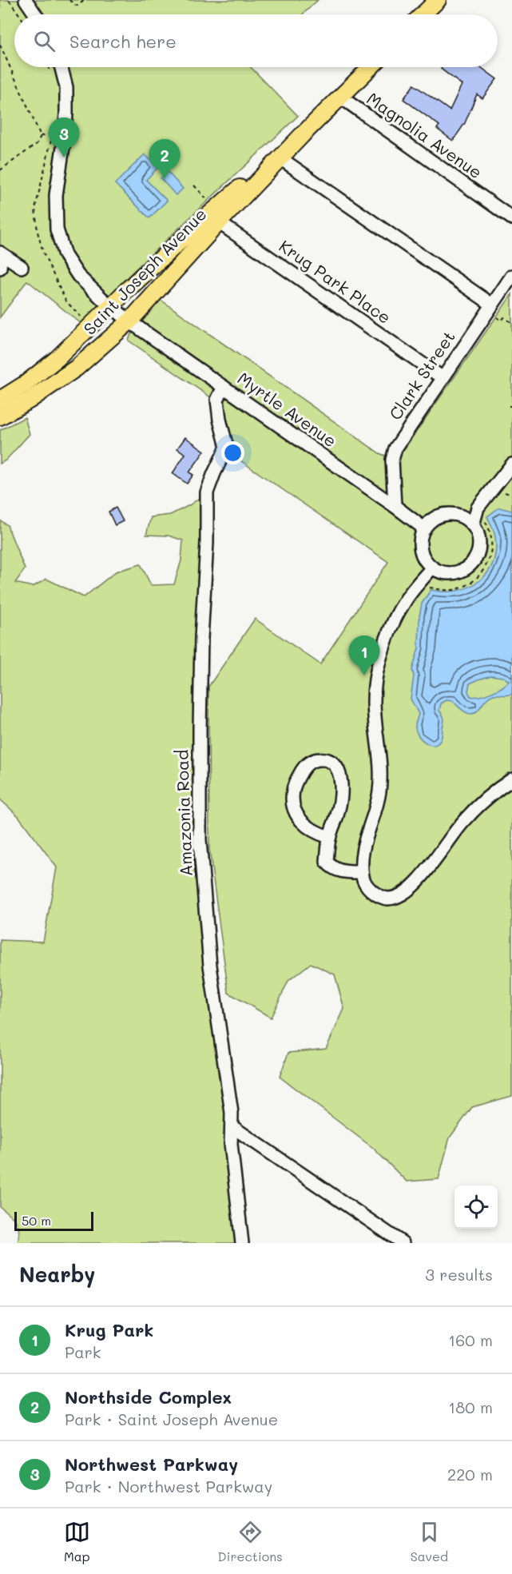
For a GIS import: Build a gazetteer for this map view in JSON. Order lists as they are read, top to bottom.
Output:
{
  "streets": {
    "main road": ["Saint Joseph Avenue"],
    "street": [
      "Magnolia Avenue",
      "Krug Park Place",
      "Clark Street",
      "Myrtle Avenue",
      "Amazonia Road"
    ]
  },
  "crossings": [
    ["Magnolia Avenue", "Saint Joseph Avenue"],
    ["Saint Joseph Avenue", "Krug Park Place"],
    ["Saint Joseph Avenue", "Myrtle Avenue"],
    ["Krug Park Place", "Clark Street"],
    ["Clark Street", "Myrtle Avenue"],
    ["Myrtle Avenue", "Amazonia Road"]
  ],
  "scale_bar": "50 m",
  "page": {
    "search": "Search here",
    "pins": ["3", "2", "1"],
    "scale": "50 m",
    "heading": ["Nearby", "3 results"],
    "list": [
      {
        "mark": "1",
        "name": "Krug Park",
        "note": "Park",
        "value": "160 m"
      },
      {
        "mark": "2",
        "name": "Northside Complex",
        "note": "Park · Saint Joseph Avenue",
        "value": "180 m"
      },
      {
        "mark": "3",
        "name": "Northwest Parkway",
        "note": "Park · Northwest Parkway",
        "value": "220 m"
      }
    ],
    "nav": ["Map", "Directions", "Saved"]
  }
}
